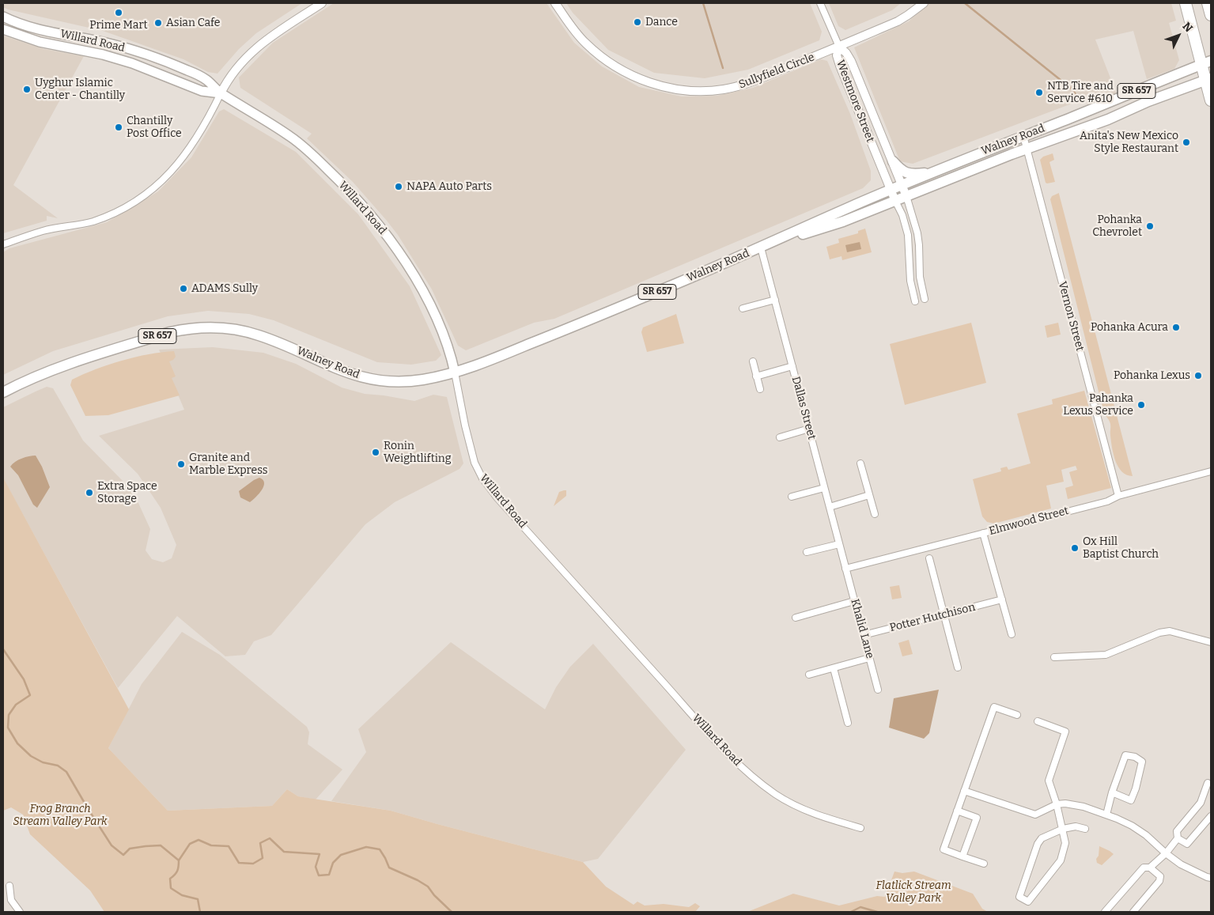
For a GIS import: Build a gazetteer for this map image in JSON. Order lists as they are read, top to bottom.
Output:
{
  "streets": {
    "main road": ["Willard Road", "SR 657", "Walney Road"],
    "street": [
      "Sullyfield Circle",
      "Westmore Street",
      "Vernon Street",
      "Dallas Street",
      "Elmwood Street",
      "Potter Hutchison",
      "Khalid Lane"
    ]
  },
  "crossings": [
    ["Willard Road", "Walney Road"],
    ["Sullyfield Circle", "Westmore Street"],
    ["Westmore Street", "Walney Road"],
    ["Walney Road", "Vernon Street"],
    ["Walney Road", "Dallas Street"],
    ["Vernon Street", "Elmwood Street"],
    ["Dallas Street", "Elmwood Street"],
    ["Dallas Street", "Khalid Lane"],
    ["Elmwood Street", "Khalid Lane"],
    ["Potter Hutchison", "Khalid Lane"]
  ],
  "parks": ["Frog Branch Stream Valley Park", "Flatlick Stream Valley Park"],
  "places": [
    "Prime Mart",
    "Dance",
    "Asian Cafe",
    "Uyghur Islamic Center - Chantilly",
    "NTB Tire and Service #610",
    "Chantilly Post Office",
    "Anita's New Mexico Style Restaurant",
    "NAPA Auto Parts",
    "Pohanka Chevrolet",
    "ADAMS Sully",
    "Pohanka Acura",
    "Pohanka Lexus",
    "Pahanka Lexus Service",
    "Ronin Weightlifting",
    "Granite and Marble Express",
    "Extra Space Storage",
    "Ox Hill Baptist Church"
  ],
  "north": "top right"
}
